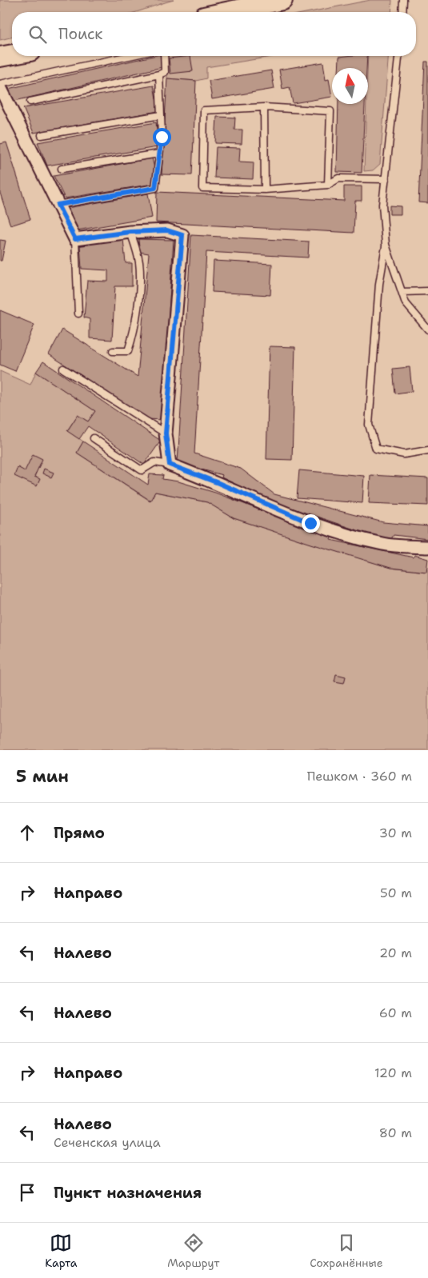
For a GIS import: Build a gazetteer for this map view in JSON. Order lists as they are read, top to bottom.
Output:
{
  "north": "top",
  "page": {
    "search": "Поиск",
    "heading": ["5 мин", "Пешком · 360 m"],
    "list": [
      ["Прямо", "30 m"],
      ["Направо", "50 m"],
      ["Налево", "20 m"],
      ["Налево", "60 m"],
      ["Направо", "120 m"],
      ["Налево", "Сеченская улица", "80 m"],
      "Пункт назначения"
    ],
    "nav": ["Карта", "Маршрут", "Сохранённые"]
  }
}
